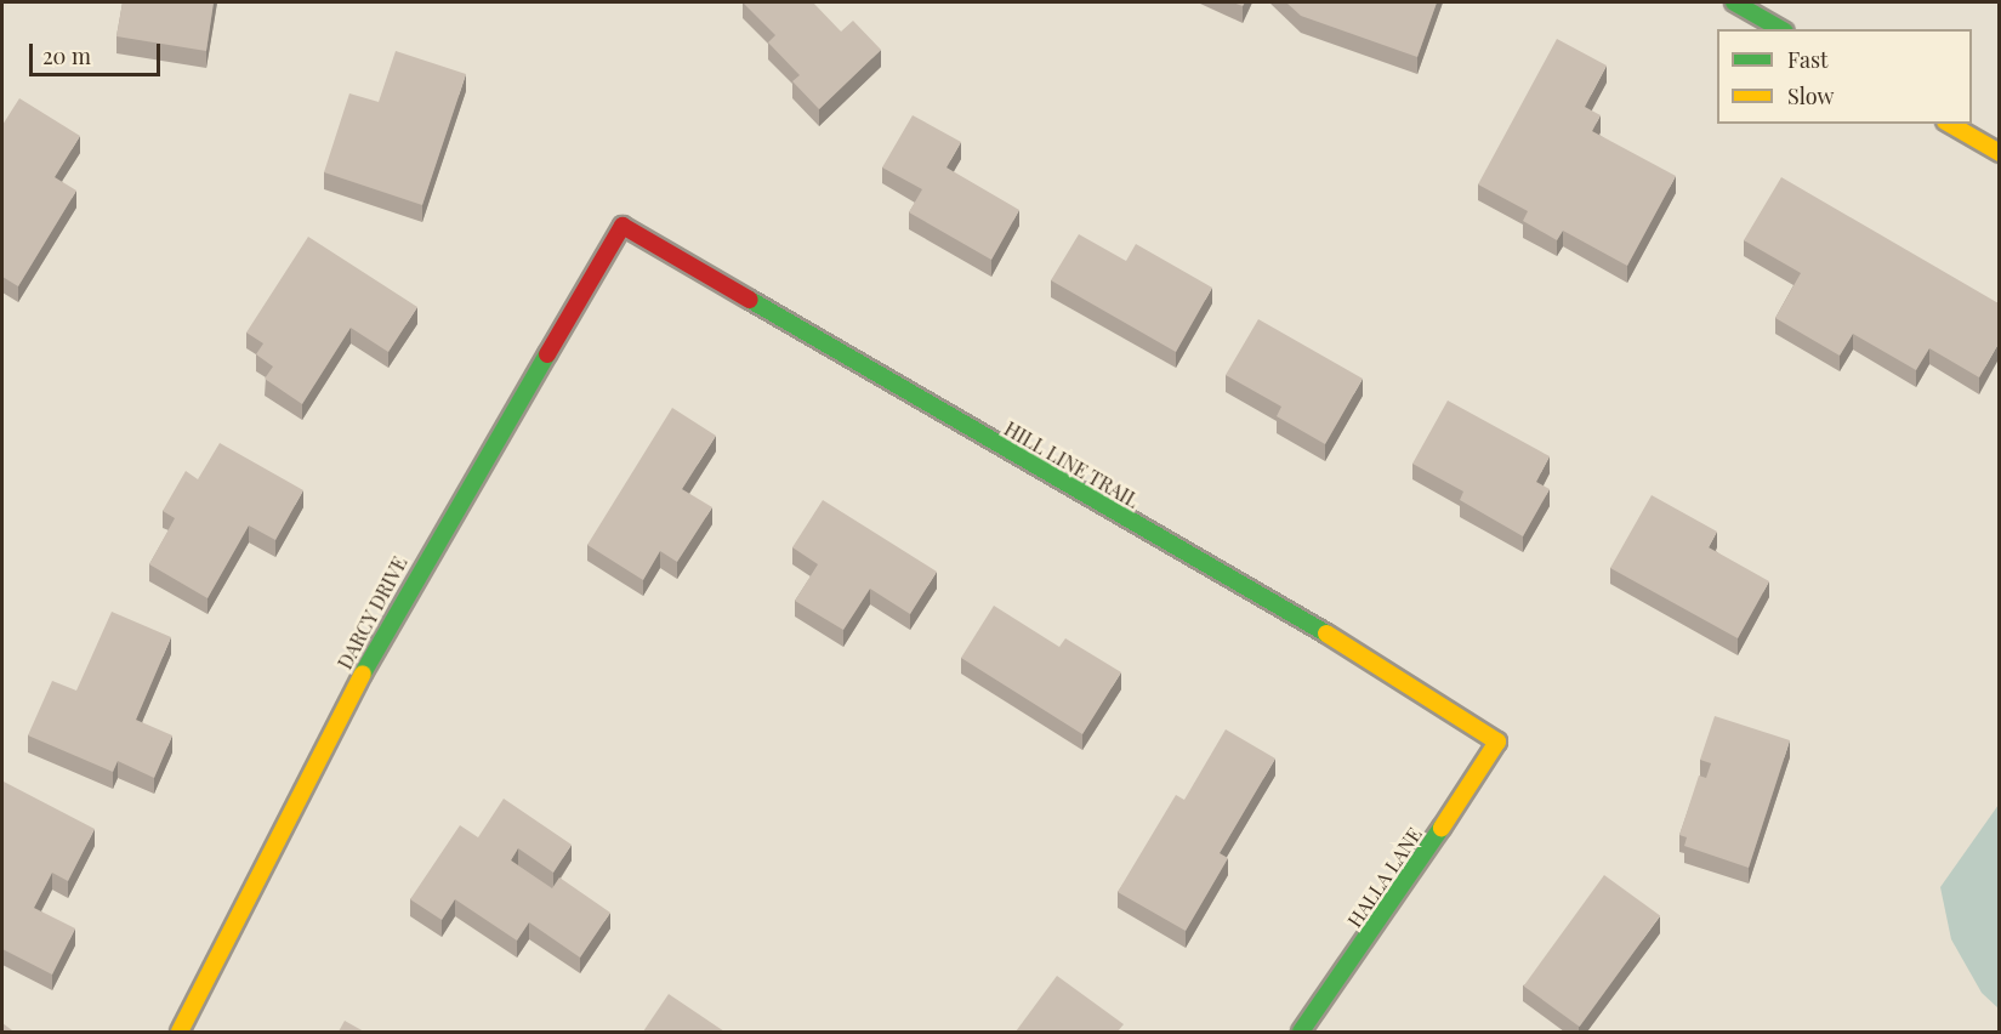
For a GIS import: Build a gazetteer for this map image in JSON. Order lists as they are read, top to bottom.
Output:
{
  "streets": {
    "street": ["HILL LINE TRAIL", "DARCY DRIVE", "HALLA LANE"]
  },
  "crossings": [
    ["HILL LINE TRAIL", "DARCY DRIVE"],
    ["HILL LINE TRAIL", "HALLA LANE"]
  ],
  "legend": ["Fast", "Slow"],
  "scale_bar": "20 m"
}
